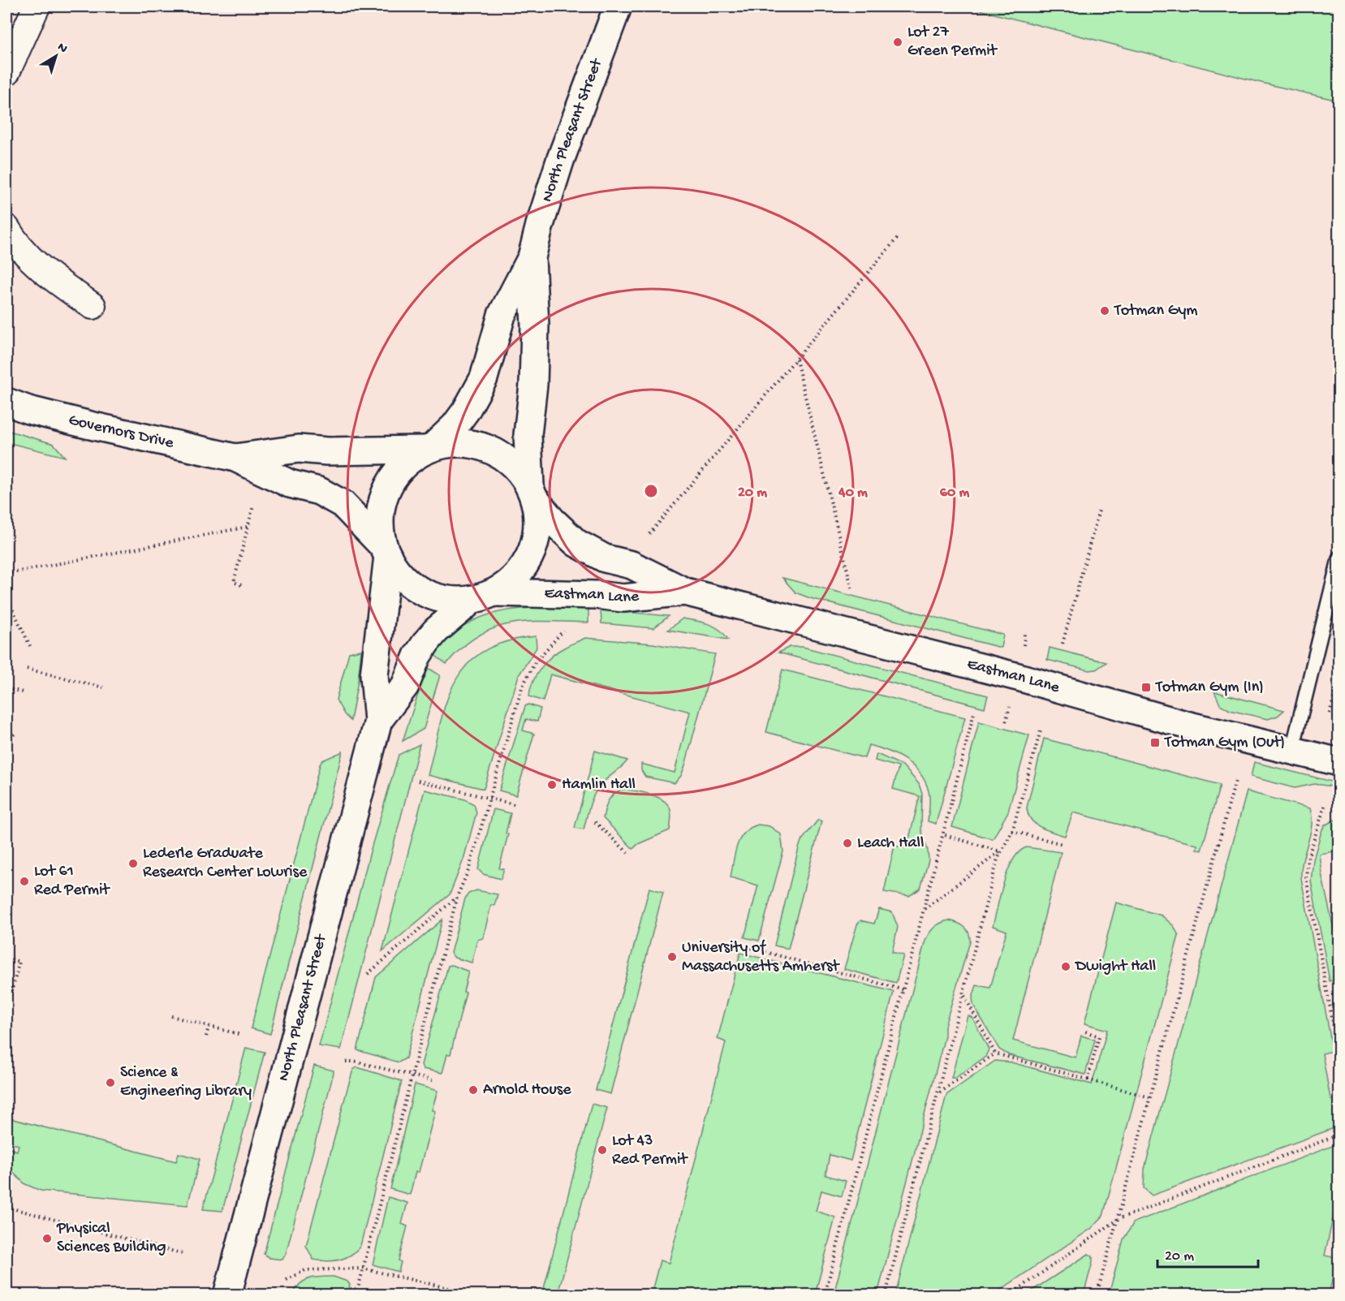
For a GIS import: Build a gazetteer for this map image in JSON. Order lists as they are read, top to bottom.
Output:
{
  "streets": {
    "main road": ["North Pleasant Street", "Governors Drive", "Eastman Lane"]
  },
  "crossings": [
    ["North Pleasant Street", "Governors Drive"],
    ["North Pleasant Street", "Eastman Lane"],
    ["Governors Drive", "Eastman Lane"]
  ],
  "places": {
    "other": [
      "Lot 27 Green Permit",
      "Totman Gym",
      "Hamlin Hall",
      "Leach Hall",
      "Lederle Graduate Research Center Lowrise",
      "Lot 61 Red Permit",
      "University of Massachusetts Amherst",
      "Dwight Hall",
      "Science & Engineering Library",
      "Arnold House",
      "Lot 43 Red Permit",
      "Physical Sciences Building"
    ],
    "transit": ["Totman Gym (In)", "Totman Gym (Out)"]
  },
  "scale_bar": "20 m",
  "north": "top right",
  "rings": ["20 m", "40 m", "60 m"]
}
